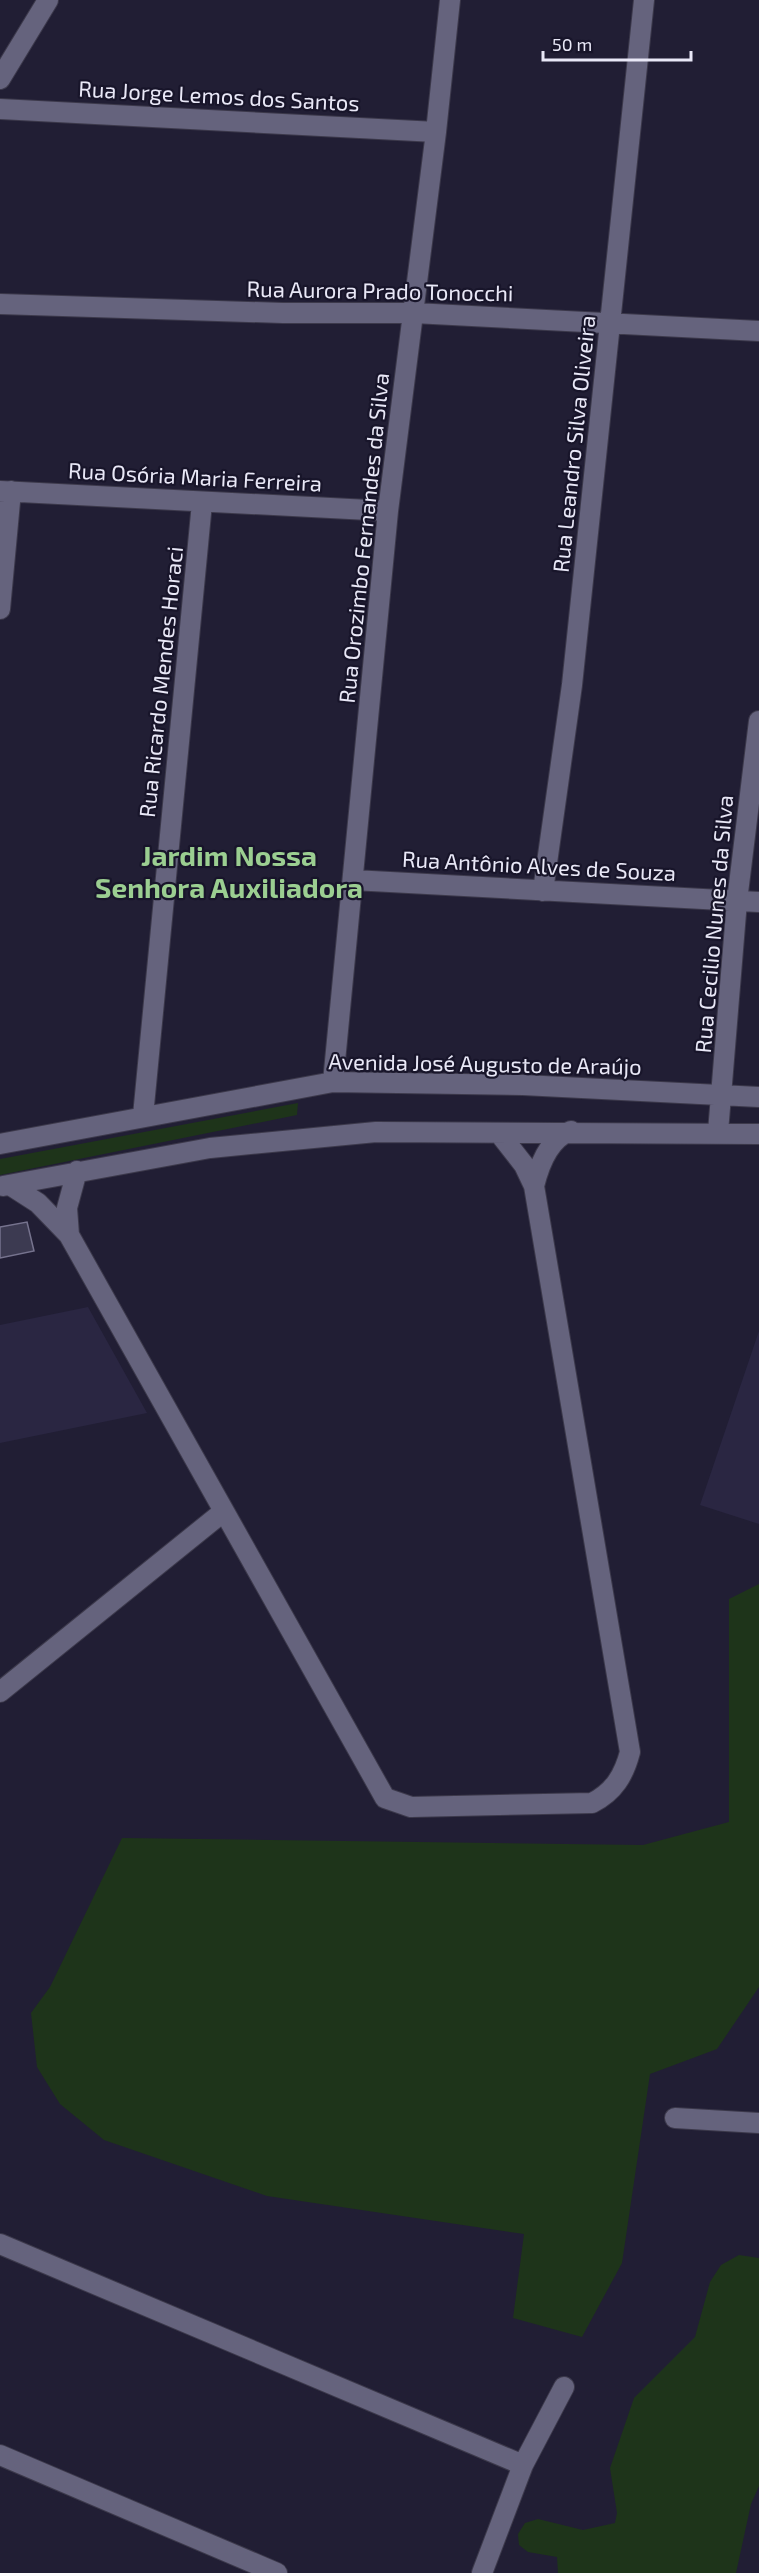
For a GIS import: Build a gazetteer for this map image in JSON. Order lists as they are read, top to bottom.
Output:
{
  "streets": {
    "street": [
      "Rua Jorge Lemos dos Santos",
      "Rua Aurora Prado Tonocchi",
      "Rua Leandro Silva Oliveira",
      "Rua Osória Maria Ferreira",
      "Rua Orozimbo Fernandes da Silva",
      "Rua Ricardo Mendes Horaci",
      "Rua Antônio Alves de Souza",
      "Rua Cecilio Nunes da Silva",
      "Avenida José Augusto de Araújo"
    ]
  },
  "crossings": [
    ["Rua Jorge Lemos dos Santos", "Rua Orozimbo Fernandes da Silva"],
    ["Rua Aurora Prado Tonocchi", "Rua Leandro Silva Oliveira"],
    ["Rua Aurora Prado Tonocchi", "Rua Orozimbo Fernandes da Silva"],
    ["Rua Leandro Silva Oliveira", "Rua Antônio Alves de Souza"],
    ["Rua Osória Maria Ferreira", "Rua Orozimbo Fernandes da Silva"],
    ["Rua Osória Maria Ferreira", "Rua Ricardo Mendes Horaci"],
    ["Rua Orozimbo Fernandes da Silva", "Rua Antônio Alves de Souza"],
    ["Rua Orozimbo Fernandes da Silva", "Avenida José Augusto de Araújo"],
    ["Rua Ricardo Mendes Horaci", "Avenida José Augusto de Araújo"],
    ["Rua Antônio Alves de Souza", "Rua Cecilio Nunes da Silva"],
    ["Rua Cecilio Nunes da Silva", "Avenida José Augusto de Araújo"]
  ],
  "districts": ["Jardim Nossa Senhora Auxiliadora"],
  "scale_bar": "50 m"
}
